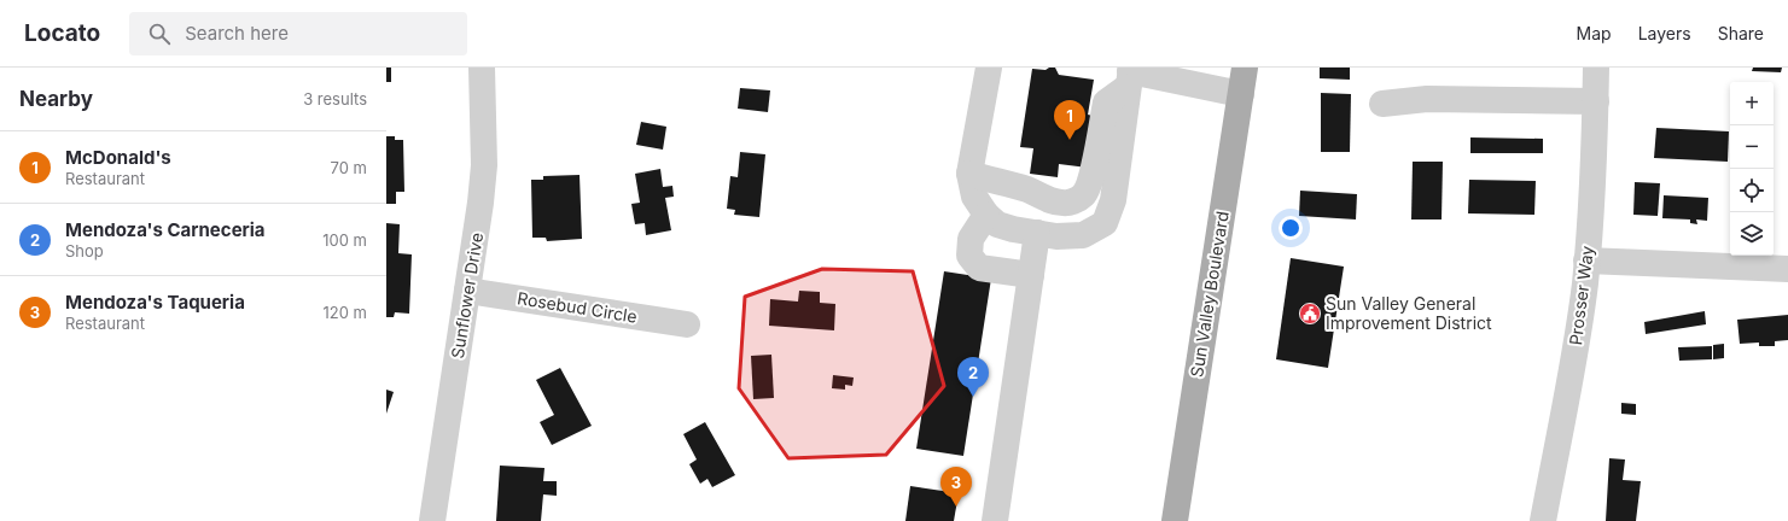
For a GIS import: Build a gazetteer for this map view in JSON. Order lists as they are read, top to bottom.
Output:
{
  "streets": {
    "main road": ["Sun Valley Boulevard"],
    "street": ["Sunflower Drive", "Prosser Way", "Rosebud Circle"]
  },
  "crossings": [
    ["Sunflower Drive", "Rosebud Circle"]
  ],
  "places": {
    "public building": ["Sun Valley General Improvement District"]
  },
  "page": {
    "header": "Locato",
    "search": "Search here",
    "nav": ["Map", "Layers", "Share"],
    "heading": ["Nearby", "3 results"],
    "map_buttons": ["+", "−"],
    "pins": ["1", "2", "3"],
    "list": [
      {
        "mark": "1",
        "name": "McDonald's",
        "note": "Restaurant",
        "value": "70 m"
      },
      {
        "mark": "2",
        "name": "Mendoza's Carneceria",
        "note": "Shop",
        "value": "100 m"
      },
      {
        "mark": "3",
        "name": "Mendoza's Taqueria",
        "note": "Restaurant",
        "value": "120 m"
      }
    ]
  }
}
